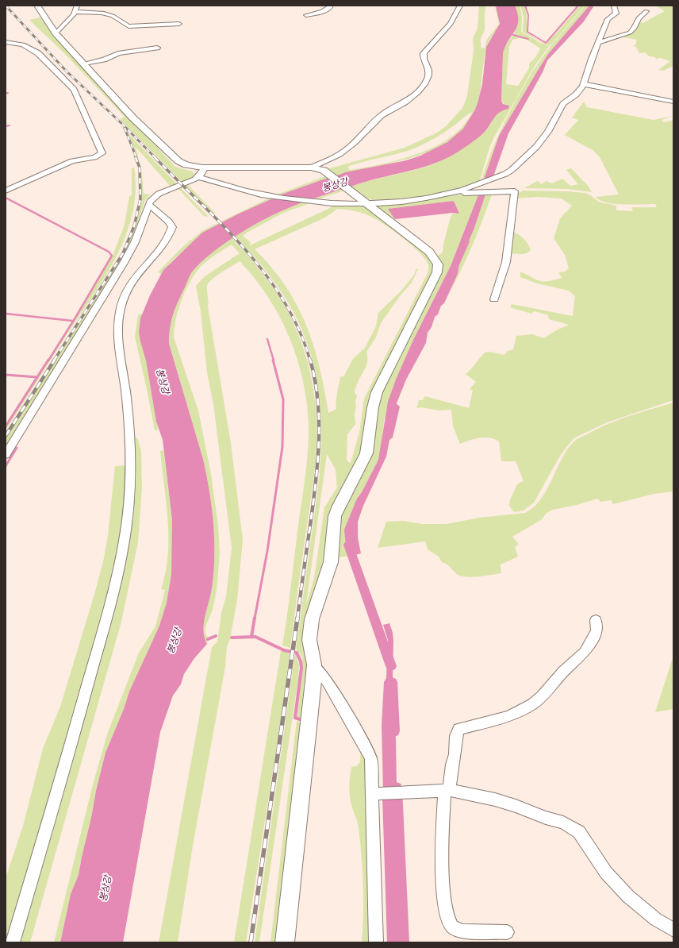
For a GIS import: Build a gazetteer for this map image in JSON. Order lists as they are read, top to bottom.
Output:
{
  "water": ["봉상강"]
}
